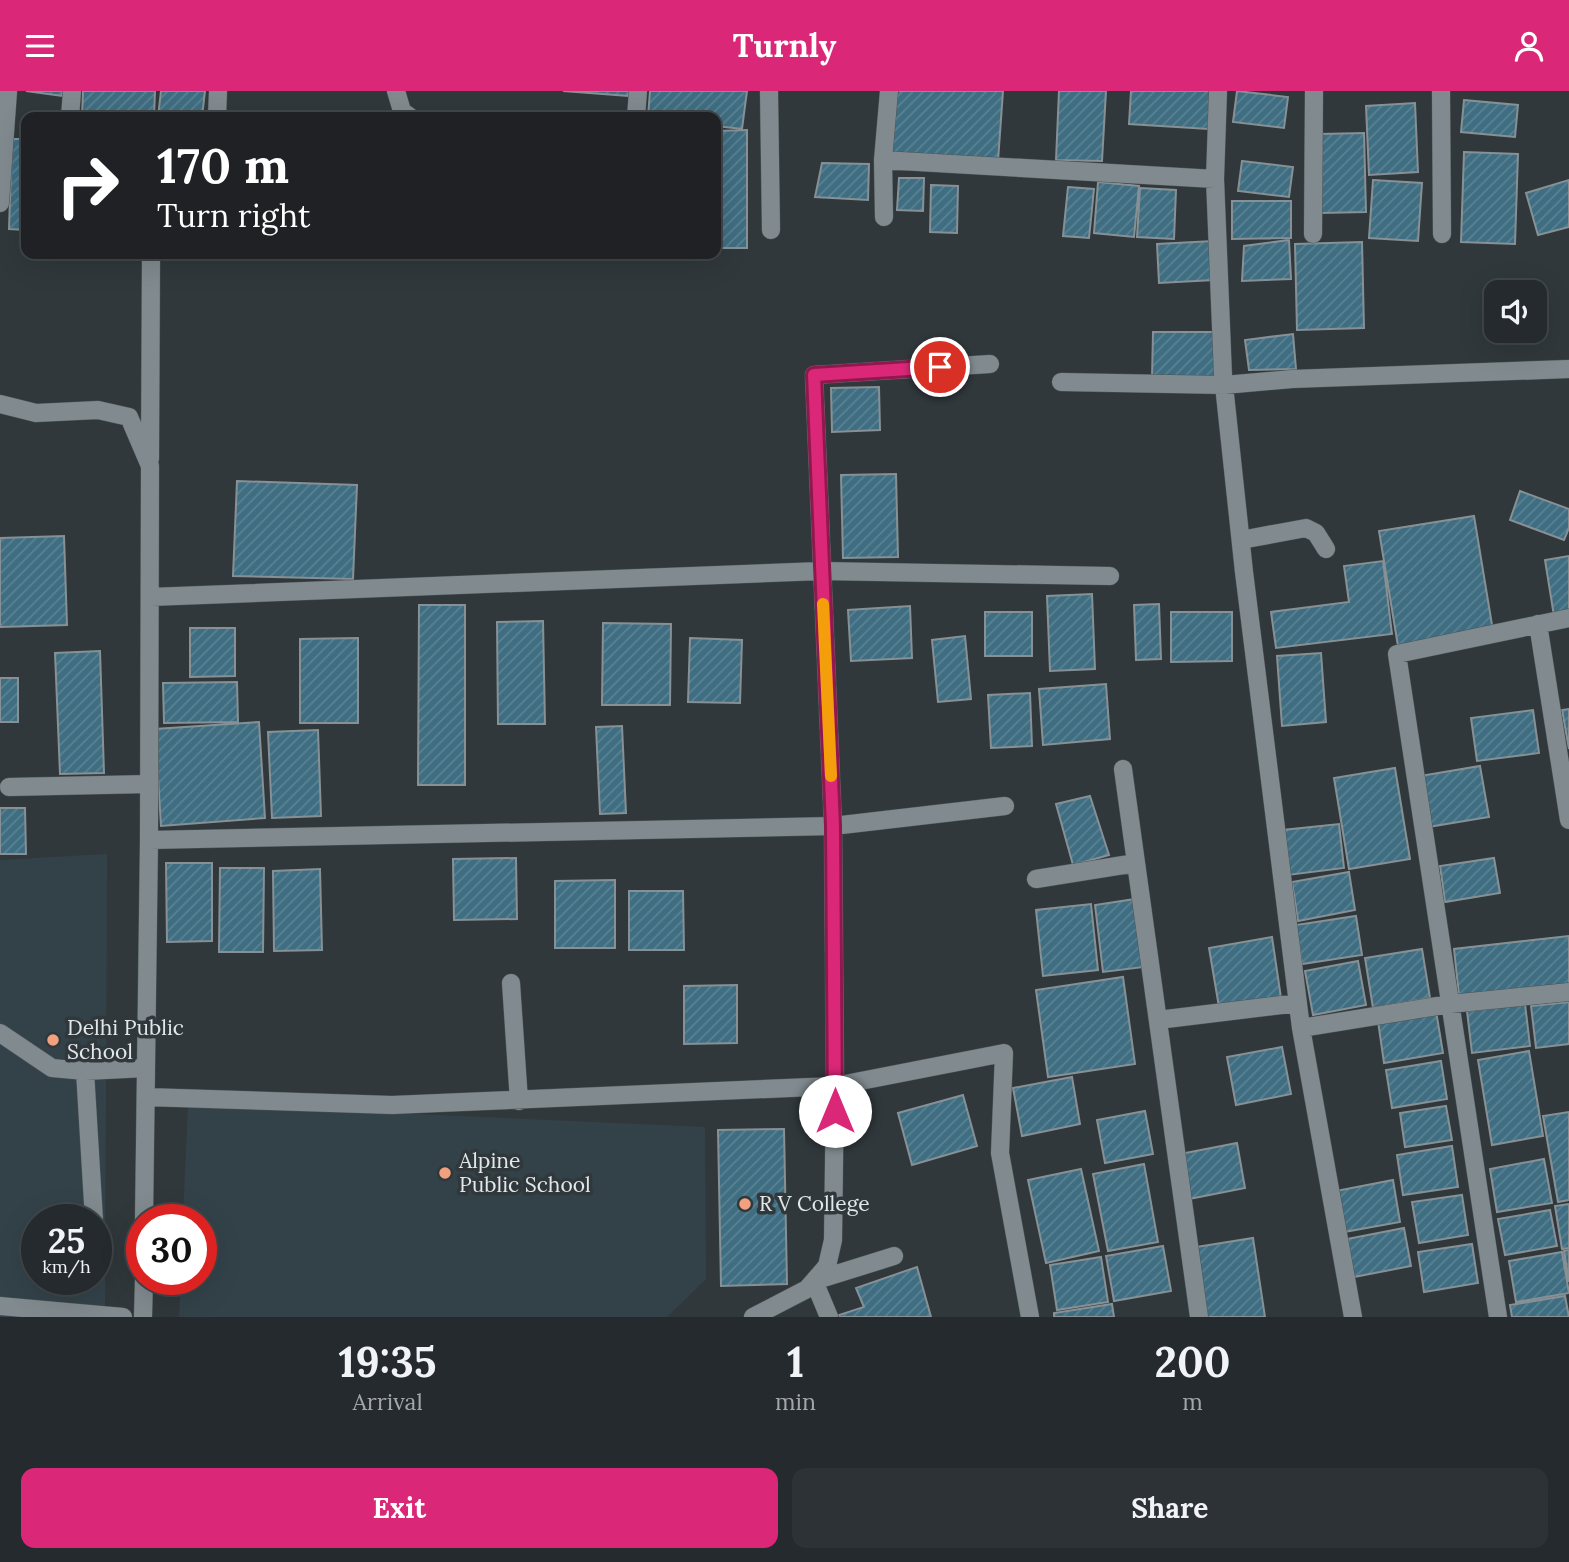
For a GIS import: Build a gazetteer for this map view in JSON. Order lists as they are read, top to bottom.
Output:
{
  "places": ["Delhi Public School", "Alpine Public School", "R V College"],
  "page": {
    "header": "Turnly",
    "turn": ["170 m", "Turn right"],
    "speed": "25 km/h",
    "limit": "30",
    "eta": [
      "19:35",
      "Arrival",
      "1",
      "min",
      "200",
      "m"
    ],
    "buttons": ["Exit", "Share"]
  }
}
